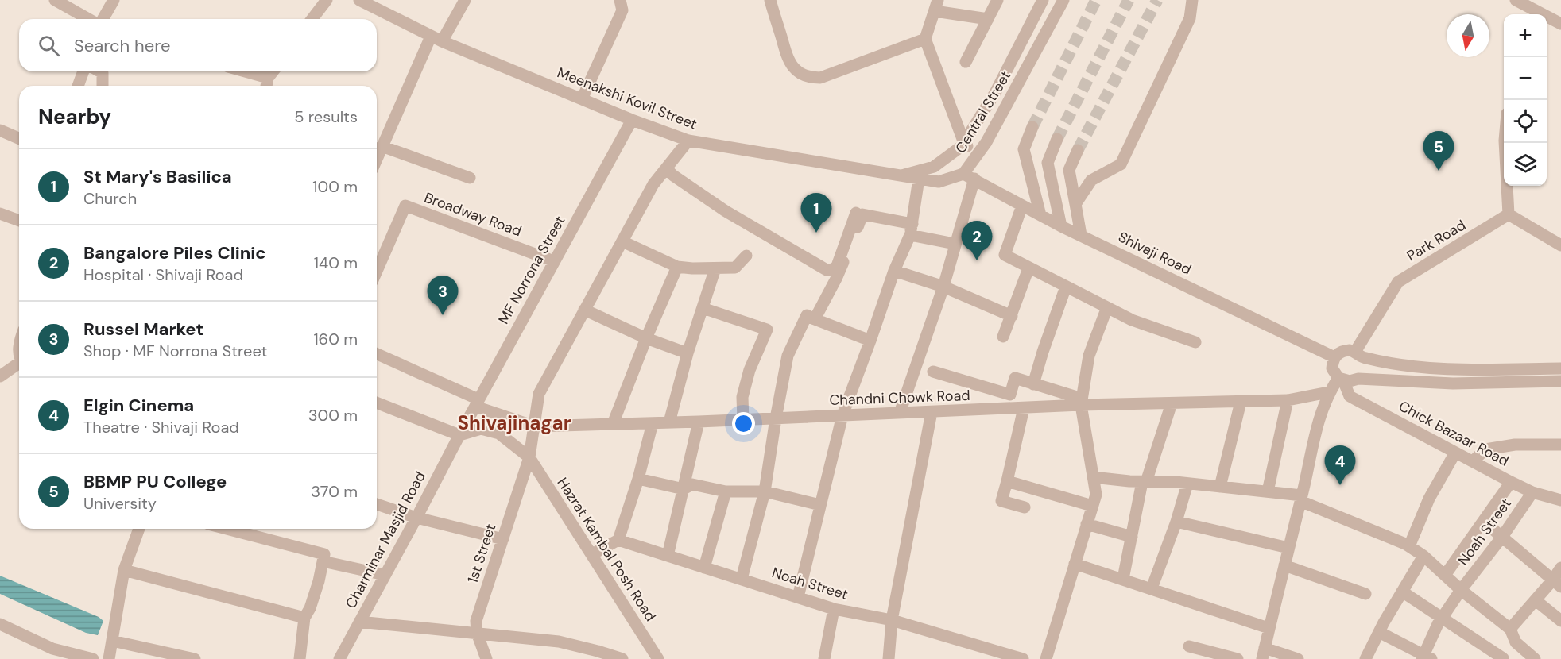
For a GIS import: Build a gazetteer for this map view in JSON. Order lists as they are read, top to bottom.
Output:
{
  "streets": {
    "street": [
      "Meenakshi Kovil Street",
      "Central Street",
      "Broadway Road",
      "Park Road",
      "Shivaji Road",
      "MF Norrona Street",
      "Chandni Chowk Road",
      "Chick Bazaar Road",
      "Noah Street",
      "Charminar Masjid Road",
      "Hazrat Kambal Posh Road",
      "1st Street"
    ]
  },
  "crossings": [
    ["Meenakshi Kovil Street", "Central Street"],
    ["Meenakshi Kovil Street", "MF Norrona Street"],
    ["Central Street", "Shivaji Road"],
    ["Broadway Road", "MF Norrona Street"],
    ["Park Road", "Shivaji Road"],
    ["Park Road", "Chick Bazaar Road"],
    ["Shivaji Road", "Chick Bazaar Road"],
    ["MF Norrona Street", "Chandni Chowk Road"],
    ["MF Norrona Street", "Charminar Masjid Road"],
    ["MF Norrona Street", "Hazrat Kambal Posh Road"],
    ["Chick Bazaar Road", "Noah Street"],
    ["Charminar Masjid Road", "Hazrat Kambal Posh Road"],
    ["Hazrat Kambal Posh Road", "1st Street"]
  ],
  "districts": ["Shivajinagar"],
  "north": "bottom",
  "page": {
    "map_buttons": ["+", "−"],
    "search": "Search here",
    "heading": ["Nearby", "5 results"],
    "pins": [
      "5",
      "1",
      "2",
      "3",
      "4"
    ],
    "list": [
      {
        "mark": "1",
        "name": "St Mary's Basilica",
        "note": "Church",
        "value": "100 m"
      },
      {
        "mark": "2",
        "name": "Bangalore Piles Clinic",
        "note": "Hospital · Shivaji Road",
        "value": "140 m"
      },
      {
        "mark": "3",
        "name": "Russel Market",
        "note": "Shop · MF Norrona Street",
        "value": "160 m"
      },
      {
        "mark": "4",
        "name": "Elgin Cinema",
        "note": "Theatre · Shivaji Road",
        "value": "300 m"
      },
      {
        "mark": "5",
        "name": "BBMP PU College",
        "note": "University",
        "value": "370 m"
      }
    ]
  }
}
